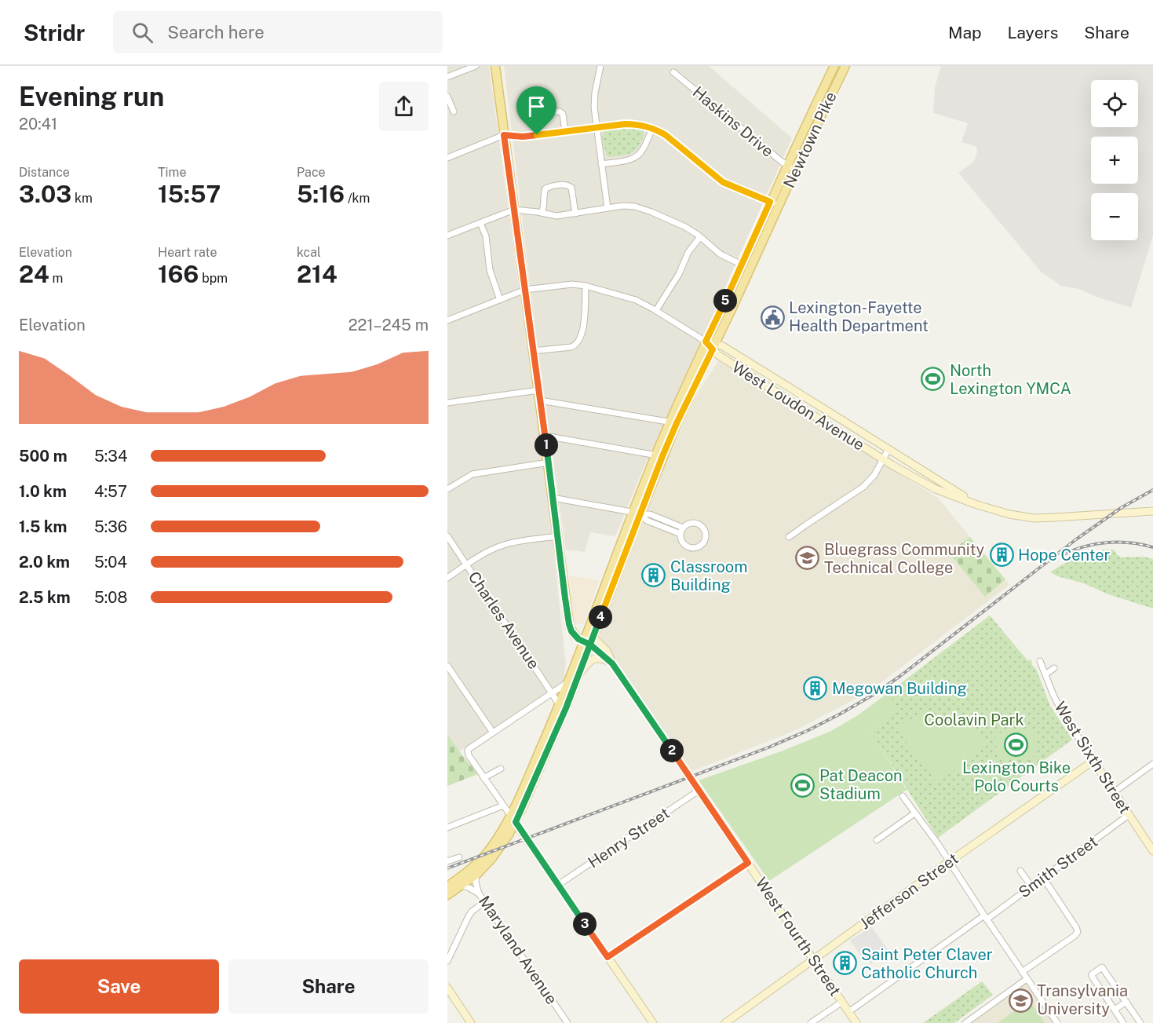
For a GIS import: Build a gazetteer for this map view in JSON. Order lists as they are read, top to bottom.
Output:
{
  "streets": {
    "main road": [
      "Newtown Pike",
      "West Loudon Avenue",
      "West Sixth Street",
      "Jefferson Street",
      "West Fourth Street"
    ],
    "street": [
      "Haskins Drive",
      "Charles Avenue",
      "Henry Street",
      "Smith Street",
      "Maryland Avenue"
    ]
  },
  "crossings": [
    ["Haskins Drive", "Newtown Pike"],
    ["Newtown Pike", "West Loudon Avenue"],
    ["Newtown Pike", "Charles Avenue"],
    ["Newtown Pike", "West Fourth Street"],
    ["Newtown Pike", "Maryland Avenue"],
    ["West Sixth Street", "Smith Street"],
    ["West Sixth Street", "Jefferson Street"],
    ["Henry Street", "West Fourth Street"],
    ["Smith Street", "West Fourth Street"],
    ["Jefferson Street", "West Fourth Street"]
  ],
  "parks": ["Coolavin Park"],
  "places": {
    "public building": ["Lexington-Fayette Health Department"],
    "sports": ["North Lexington YMCA", "Lexington Bike Polo Courts", "Pat Deacon Stadium"],
    "building": [
      "Hope Center",
      "Classroom Building",
      "Megowan Building",
      "Saint Peter Claver Catholic Church"
    ],
    "school or university": ["Bluegrass Community Technical College", "Transylvania University"]
  },
  "page": {
    "header": "Stridr",
    "search": "Search here",
    "nav": ["Map", "Layers", "Share"],
    "heading": ["Evening run", "20:41"],
    "map_buttons": ["+", "−"],
    "stats": [
      ["Distance", "3.03 km"],
      ["Time", "15:57"],
      ["Pace", "5:16 /km"],
      ["Elevation", "24 m"],
      ["Heart rate", "166 bpm"],
      ["kcal", "214"]
    ],
    "pins": [
      "5",
      "1",
      "4",
      "2",
      "3"
    ],
    "chart": ["Elevation", "221–245 m"],
    "list": [
      {
        "name": "500 m",
        "note": "5:34"
      },
      {
        "name": "1.0 km",
        "note": "4:57"
      },
      {
        "name": "1.5 km",
        "note": "5:36"
      },
      {
        "name": "2.0 km",
        "note": "5:04"
      },
      {
        "name": "2.5 km",
        "note": "5:08"
      }
    ],
    "buttons": ["Save", "Share"]
  }
}
